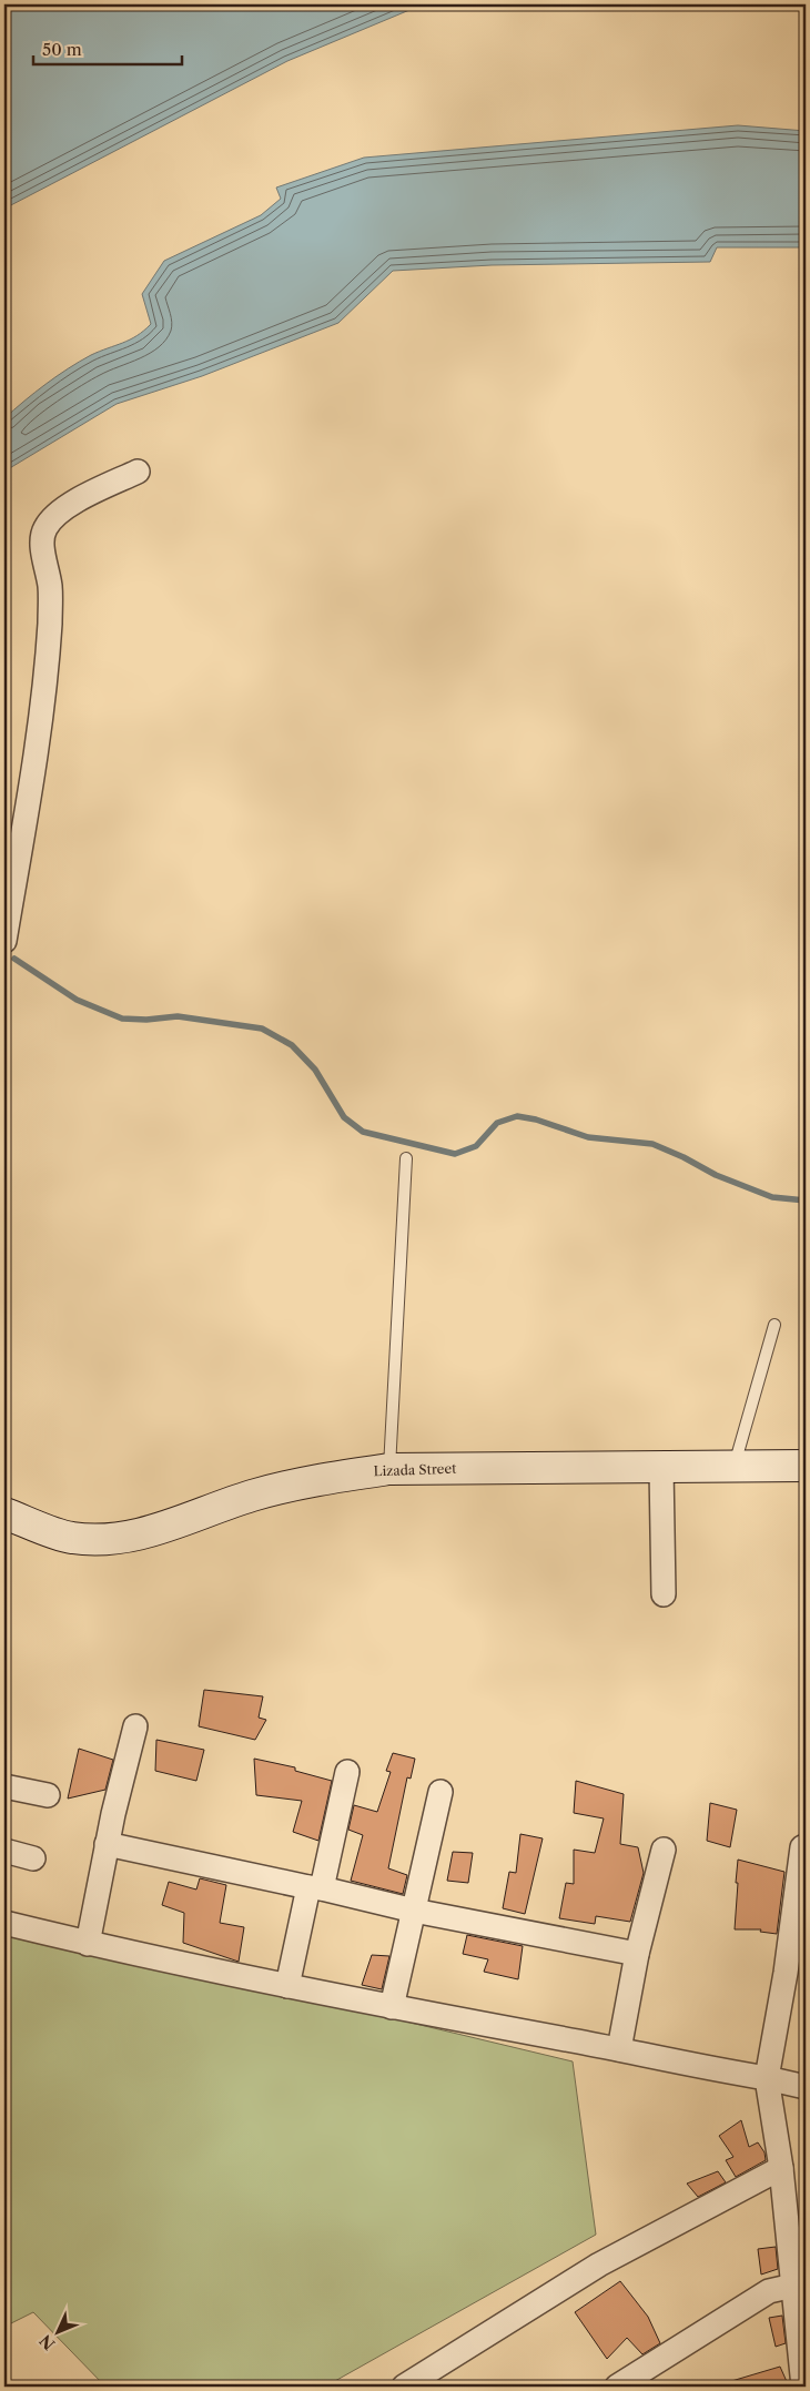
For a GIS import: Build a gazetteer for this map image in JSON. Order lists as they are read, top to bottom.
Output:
{
  "streets": {
    "street": ["Lizada Street"]
  },
  "scale_bar": "50 m",
  "north": "bottom left"
}
